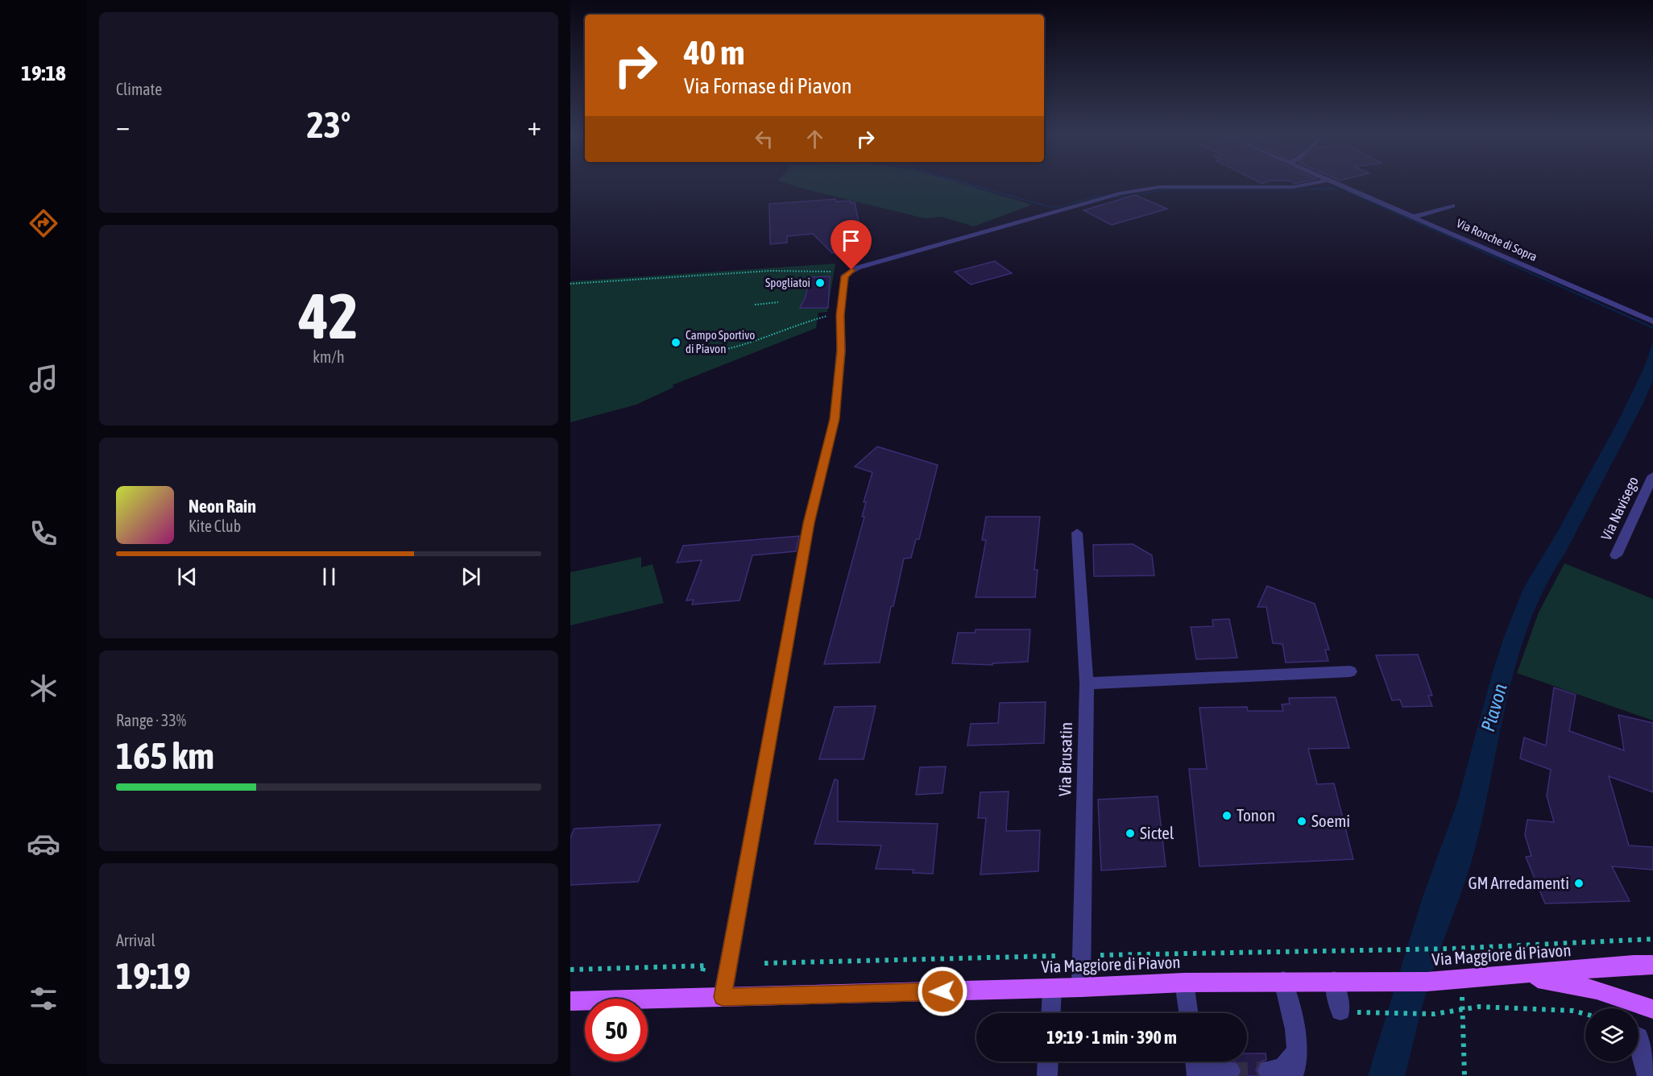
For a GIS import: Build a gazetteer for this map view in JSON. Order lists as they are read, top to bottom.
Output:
{
  "streets": {
    "main road": ["Via Maggiore di Piavon"],
    "street": ["Via Ronche di Sopra", "Via Navisego", "Via Brusatin"]
  },
  "crossings": [
    ["Via Brusatin", "Via Maggiore di Piavon"]
  ],
  "water": ["Piavon"],
  "places": [
    "Spogliatoi",
    "Campo Sportivo di Piavon",
    "Tonon",
    "Soemi",
    "Sictel",
    "GM Arredamenti"
  ],
  "page": {
    "tabs": "19:18",
    "tile": [
      "Climate",
      ["42", "km/h"],
      ["Range · 33%", "165 km"],
      ["Arrival", "19:19"]
    ],
    "turn": ["40 m", "Via Fornase di Piavon"],
    "heat": ["−", "23°", "+"],
    "song": ["Neon Rain", "Kite Club"],
    "limit": "50",
    "trip": "19:19 · 1 min · 390 m"
  }
}
